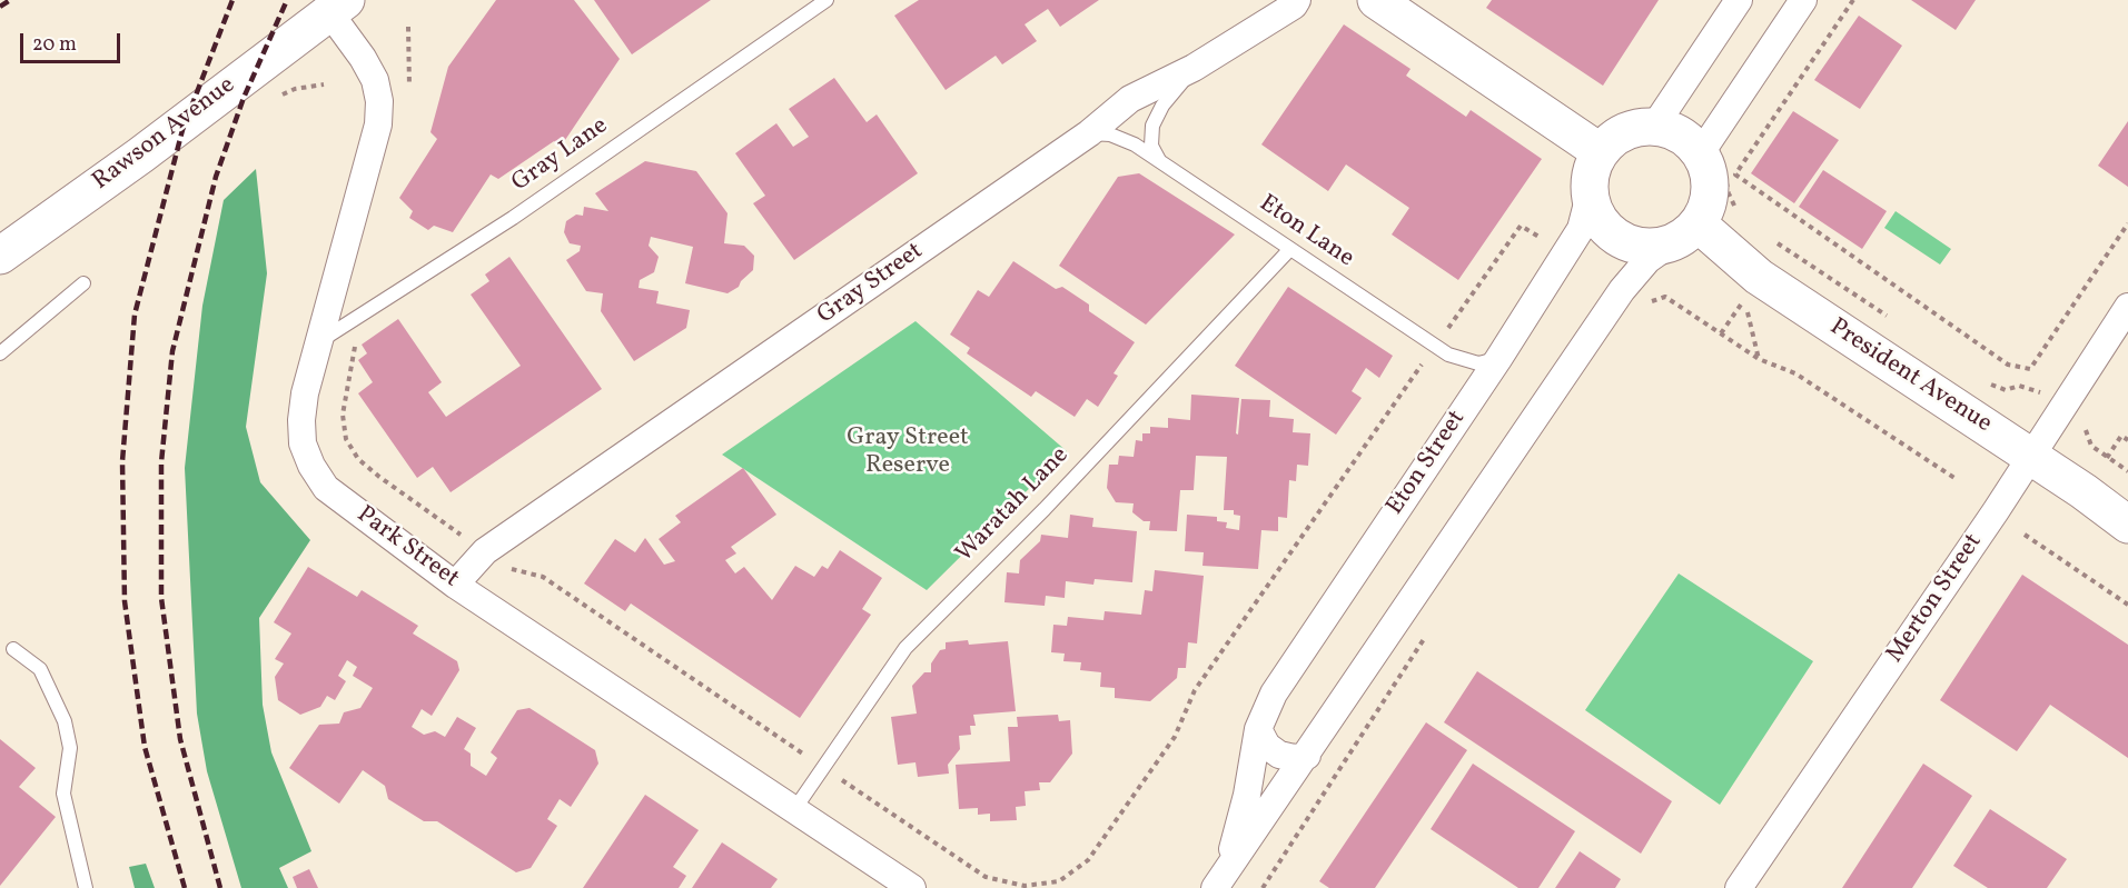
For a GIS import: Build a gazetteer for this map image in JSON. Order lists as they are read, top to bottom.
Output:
{
  "streets": {
    "street": [
      "Rawson Avenue",
      "Gray Street",
      "President Avenue",
      "Eton Street",
      "Park Street",
      "Merton Street"
    ],
    "lane": ["Gray Lane", "Eton Lane", "Waratah Lane"]
  },
  "crossings": [
    ["Rawson Avenue", "Park Street"],
    ["Gray Lane", "Park Street"],
    ["Eton Lane", "Gray Street"],
    ["Eton Lane", "Eton Street"],
    ["Eton Lane", "Waratah Lane"],
    ["Gray Street", "Park Street"],
    ["President Avenue", "Eton Street"],
    ["President Avenue", "Merton Street"],
    ["Waratah Lane", "Park Street"]
  ],
  "parks": ["Gray Street Reserve"],
  "scale_bar": "20 m"
}
